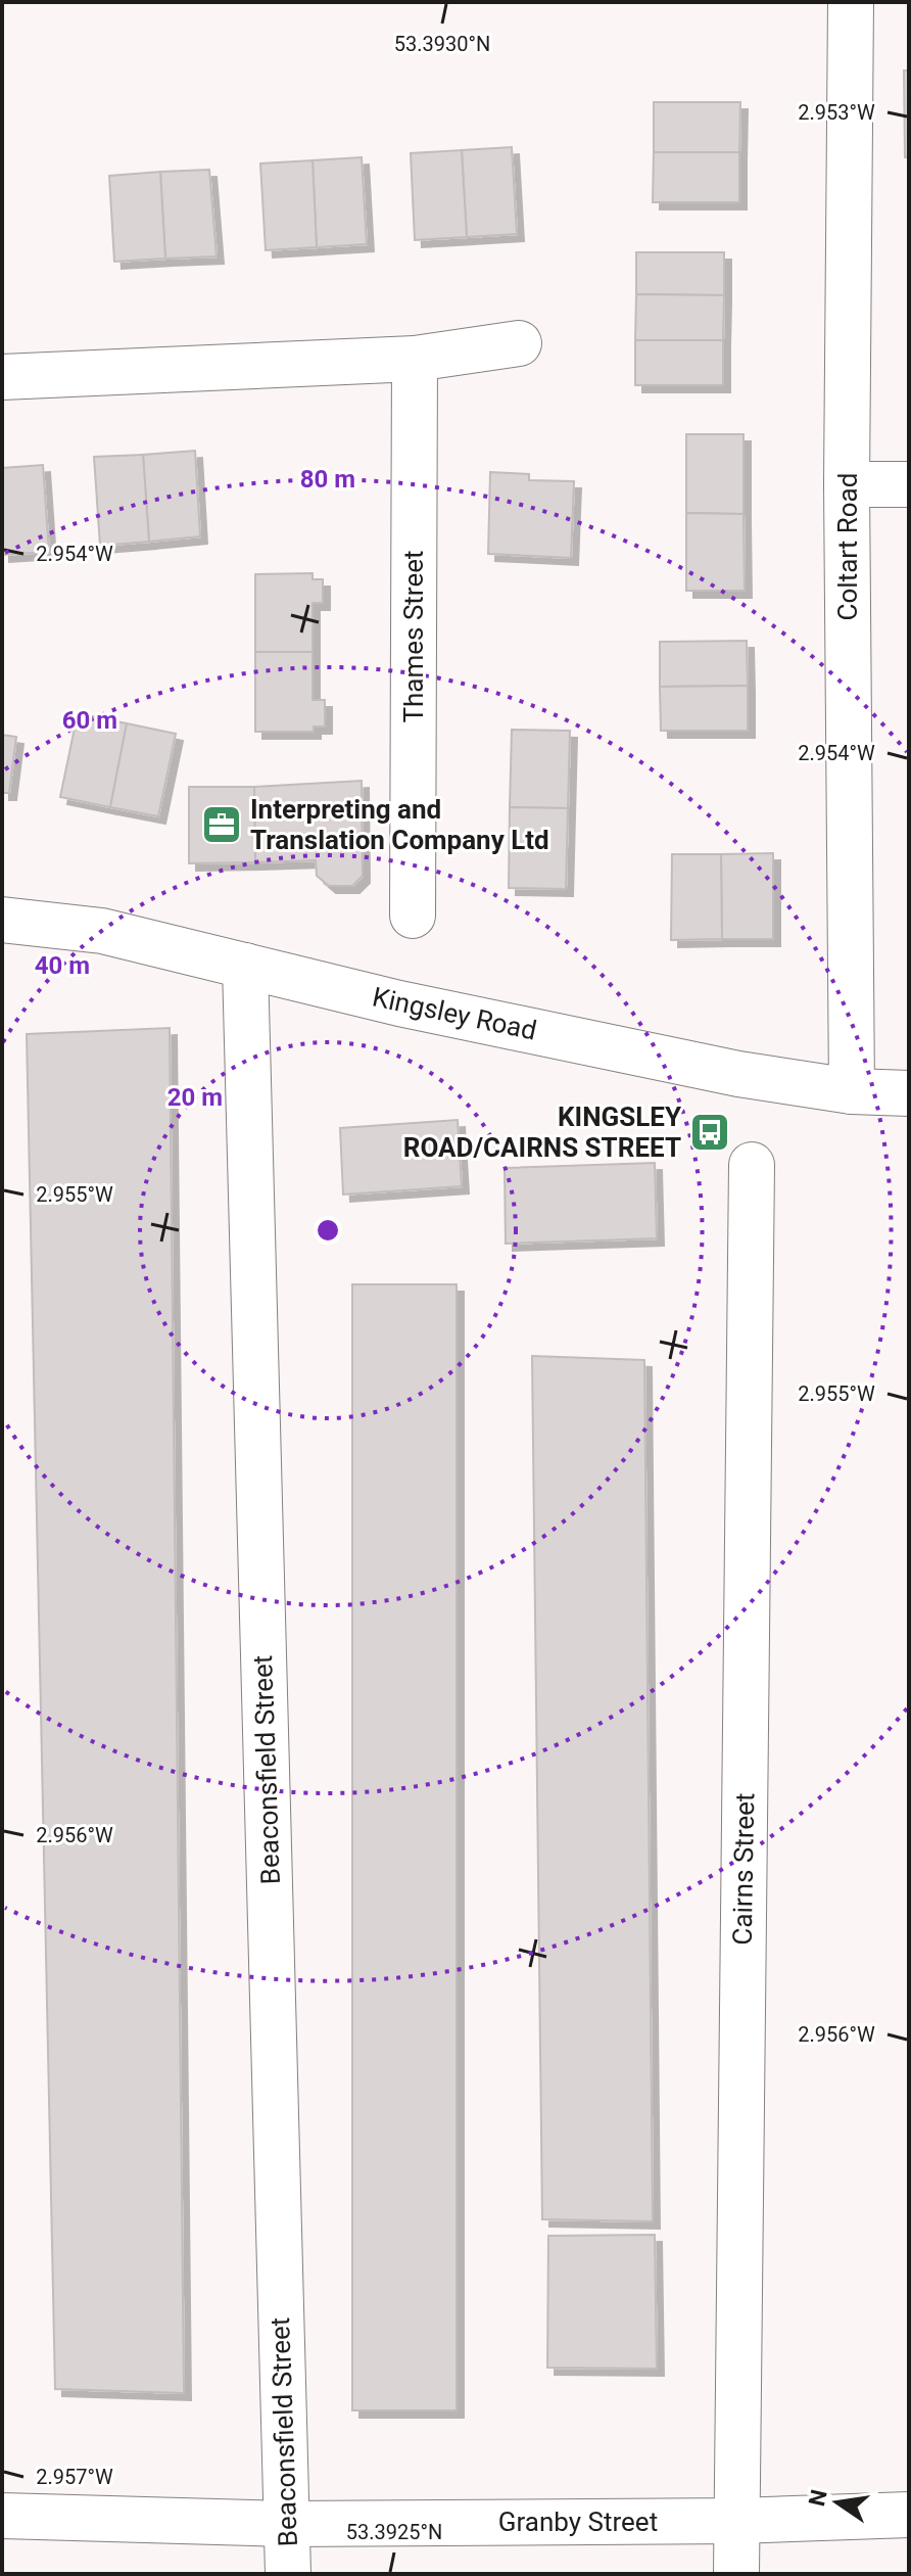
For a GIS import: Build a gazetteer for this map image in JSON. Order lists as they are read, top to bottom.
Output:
{
  "streets": {
    "street": [
      "Coltart Road",
      "Thames Street",
      "Kingsley Road",
      "Beaconsfield Street",
      "Cairns Street",
      "Granby Street"
    ]
  },
  "crossings": [
    ["Coltart Road", "Kingsley Road"],
    ["Kingsley Road", "Beaconsfield Street"],
    ["Beaconsfield Street", "Granby Street"],
    ["Cairns Street", "Granby Street"]
  ],
  "places": {
    "office": ["Interpreting and Translation Company Ltd"],
    "bus stop": ["KINGSLEY ROAD/CAIRNS STREET"]
  },
  "north": "left",
  "coordinates": [
    "53.3930°N",
    "2.953°W",
    "2.954°W",
    "2.955°W",
    "2.956°W",
    "2.957°W",
    "53.3925°N"
  ],
  "rings": [
    "80 m",
    "60 m",
    "40 m",
    "20 m"
  ]
}
